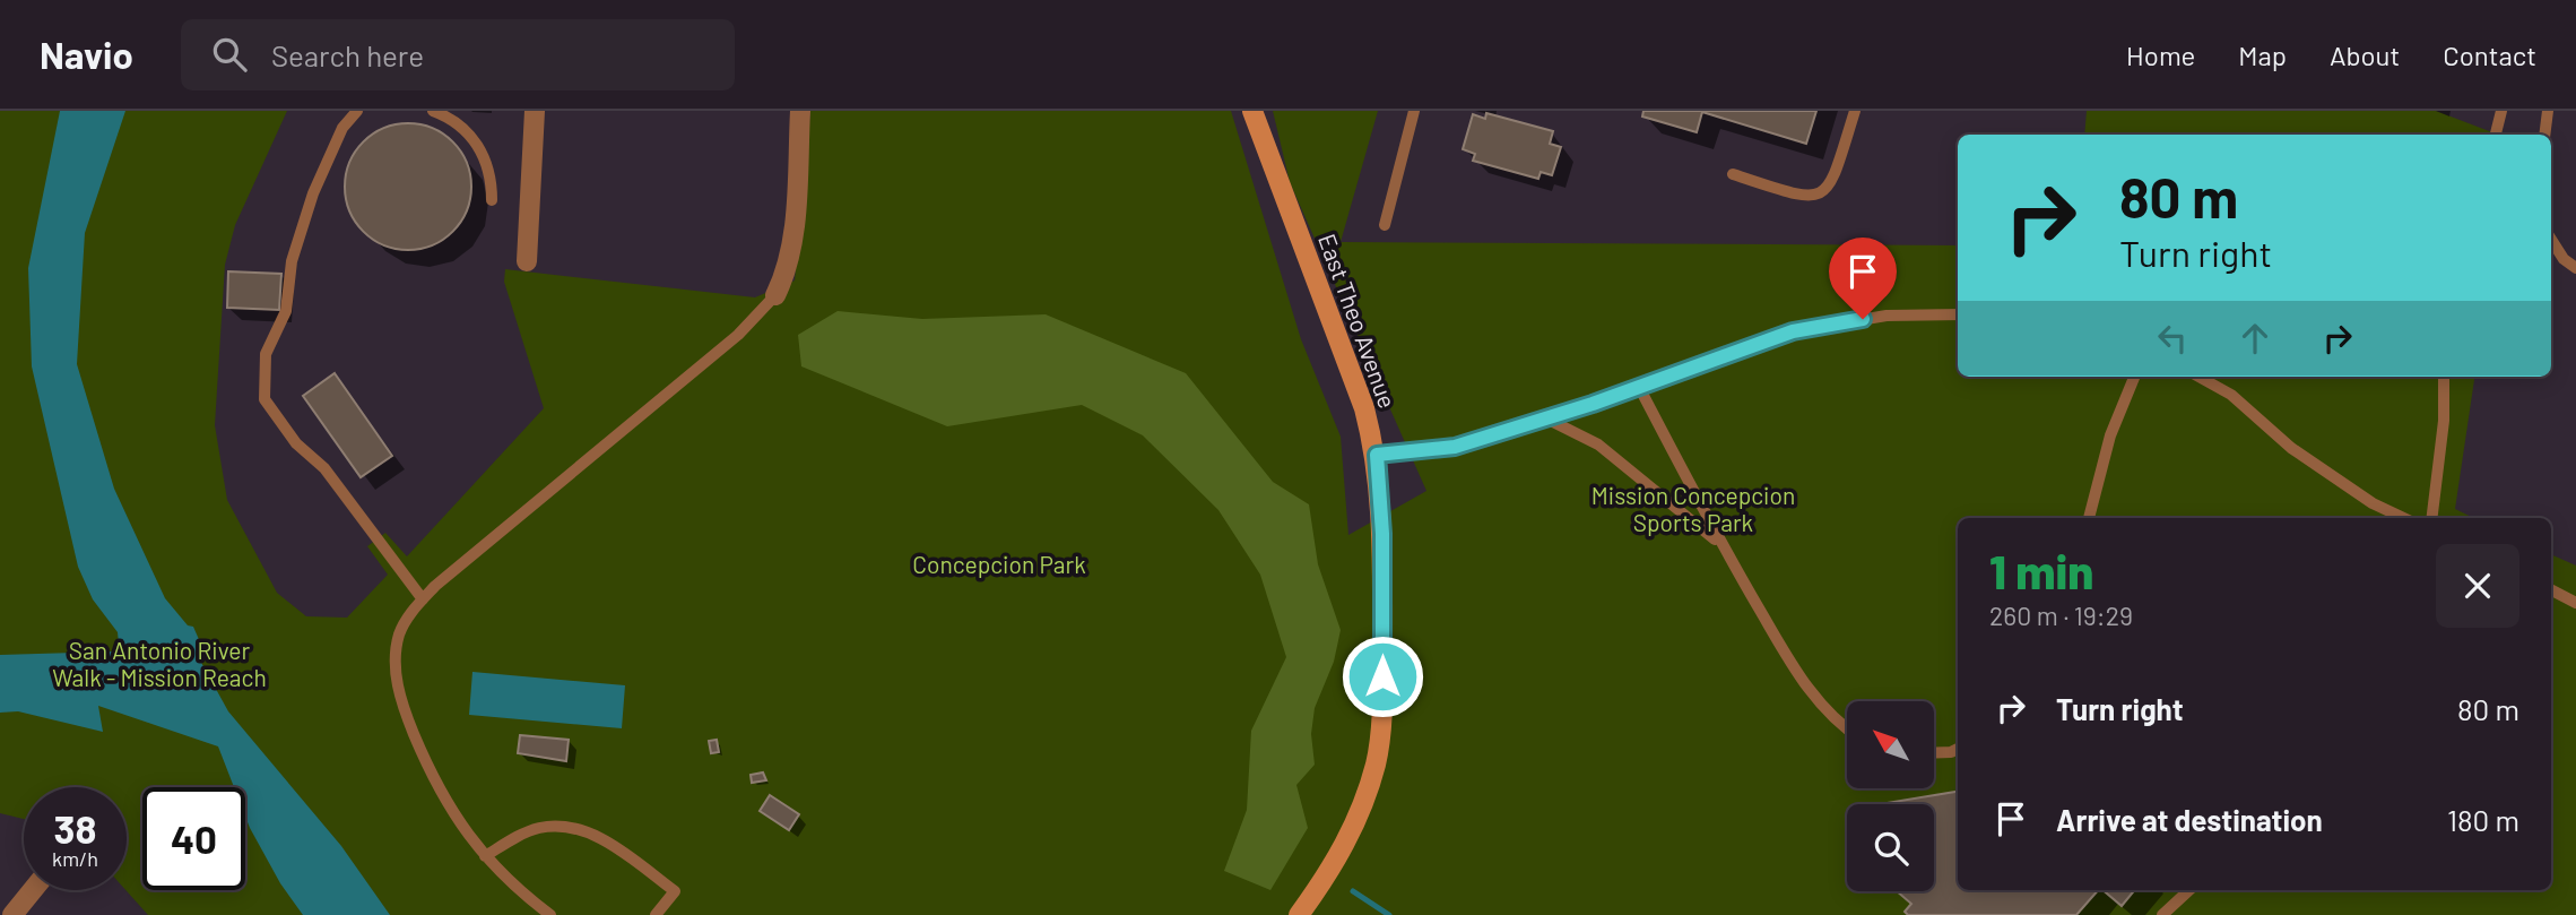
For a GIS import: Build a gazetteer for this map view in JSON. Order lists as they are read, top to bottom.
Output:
{
  "streets": {
    "street": ["East Theo Avenue"]
  },
  "parks": ["Mission Concepcion Sports Park", "Concepcion Park", "San Antonio River Walk - Mission Reach"],
  "north": "top left",
  "page": {
    "header": "Navio",
    "search": "Search here",
    "nav": [
      "Home",
      "Map",
      "About",
      "Contact"
    ],
    "turn": ["80 m", "Turn right"],
    "heading": ["1 min", "260 m · 19:29"],
    "list": [
      {
        "name": "Turn right",
        "value": "80 m"
      },
      {
        "name": "Arrive at destination",
        "value": "180 m"
      }
    ],
    "speed": "38 km/h",
    "limit": "40"
  }
}
